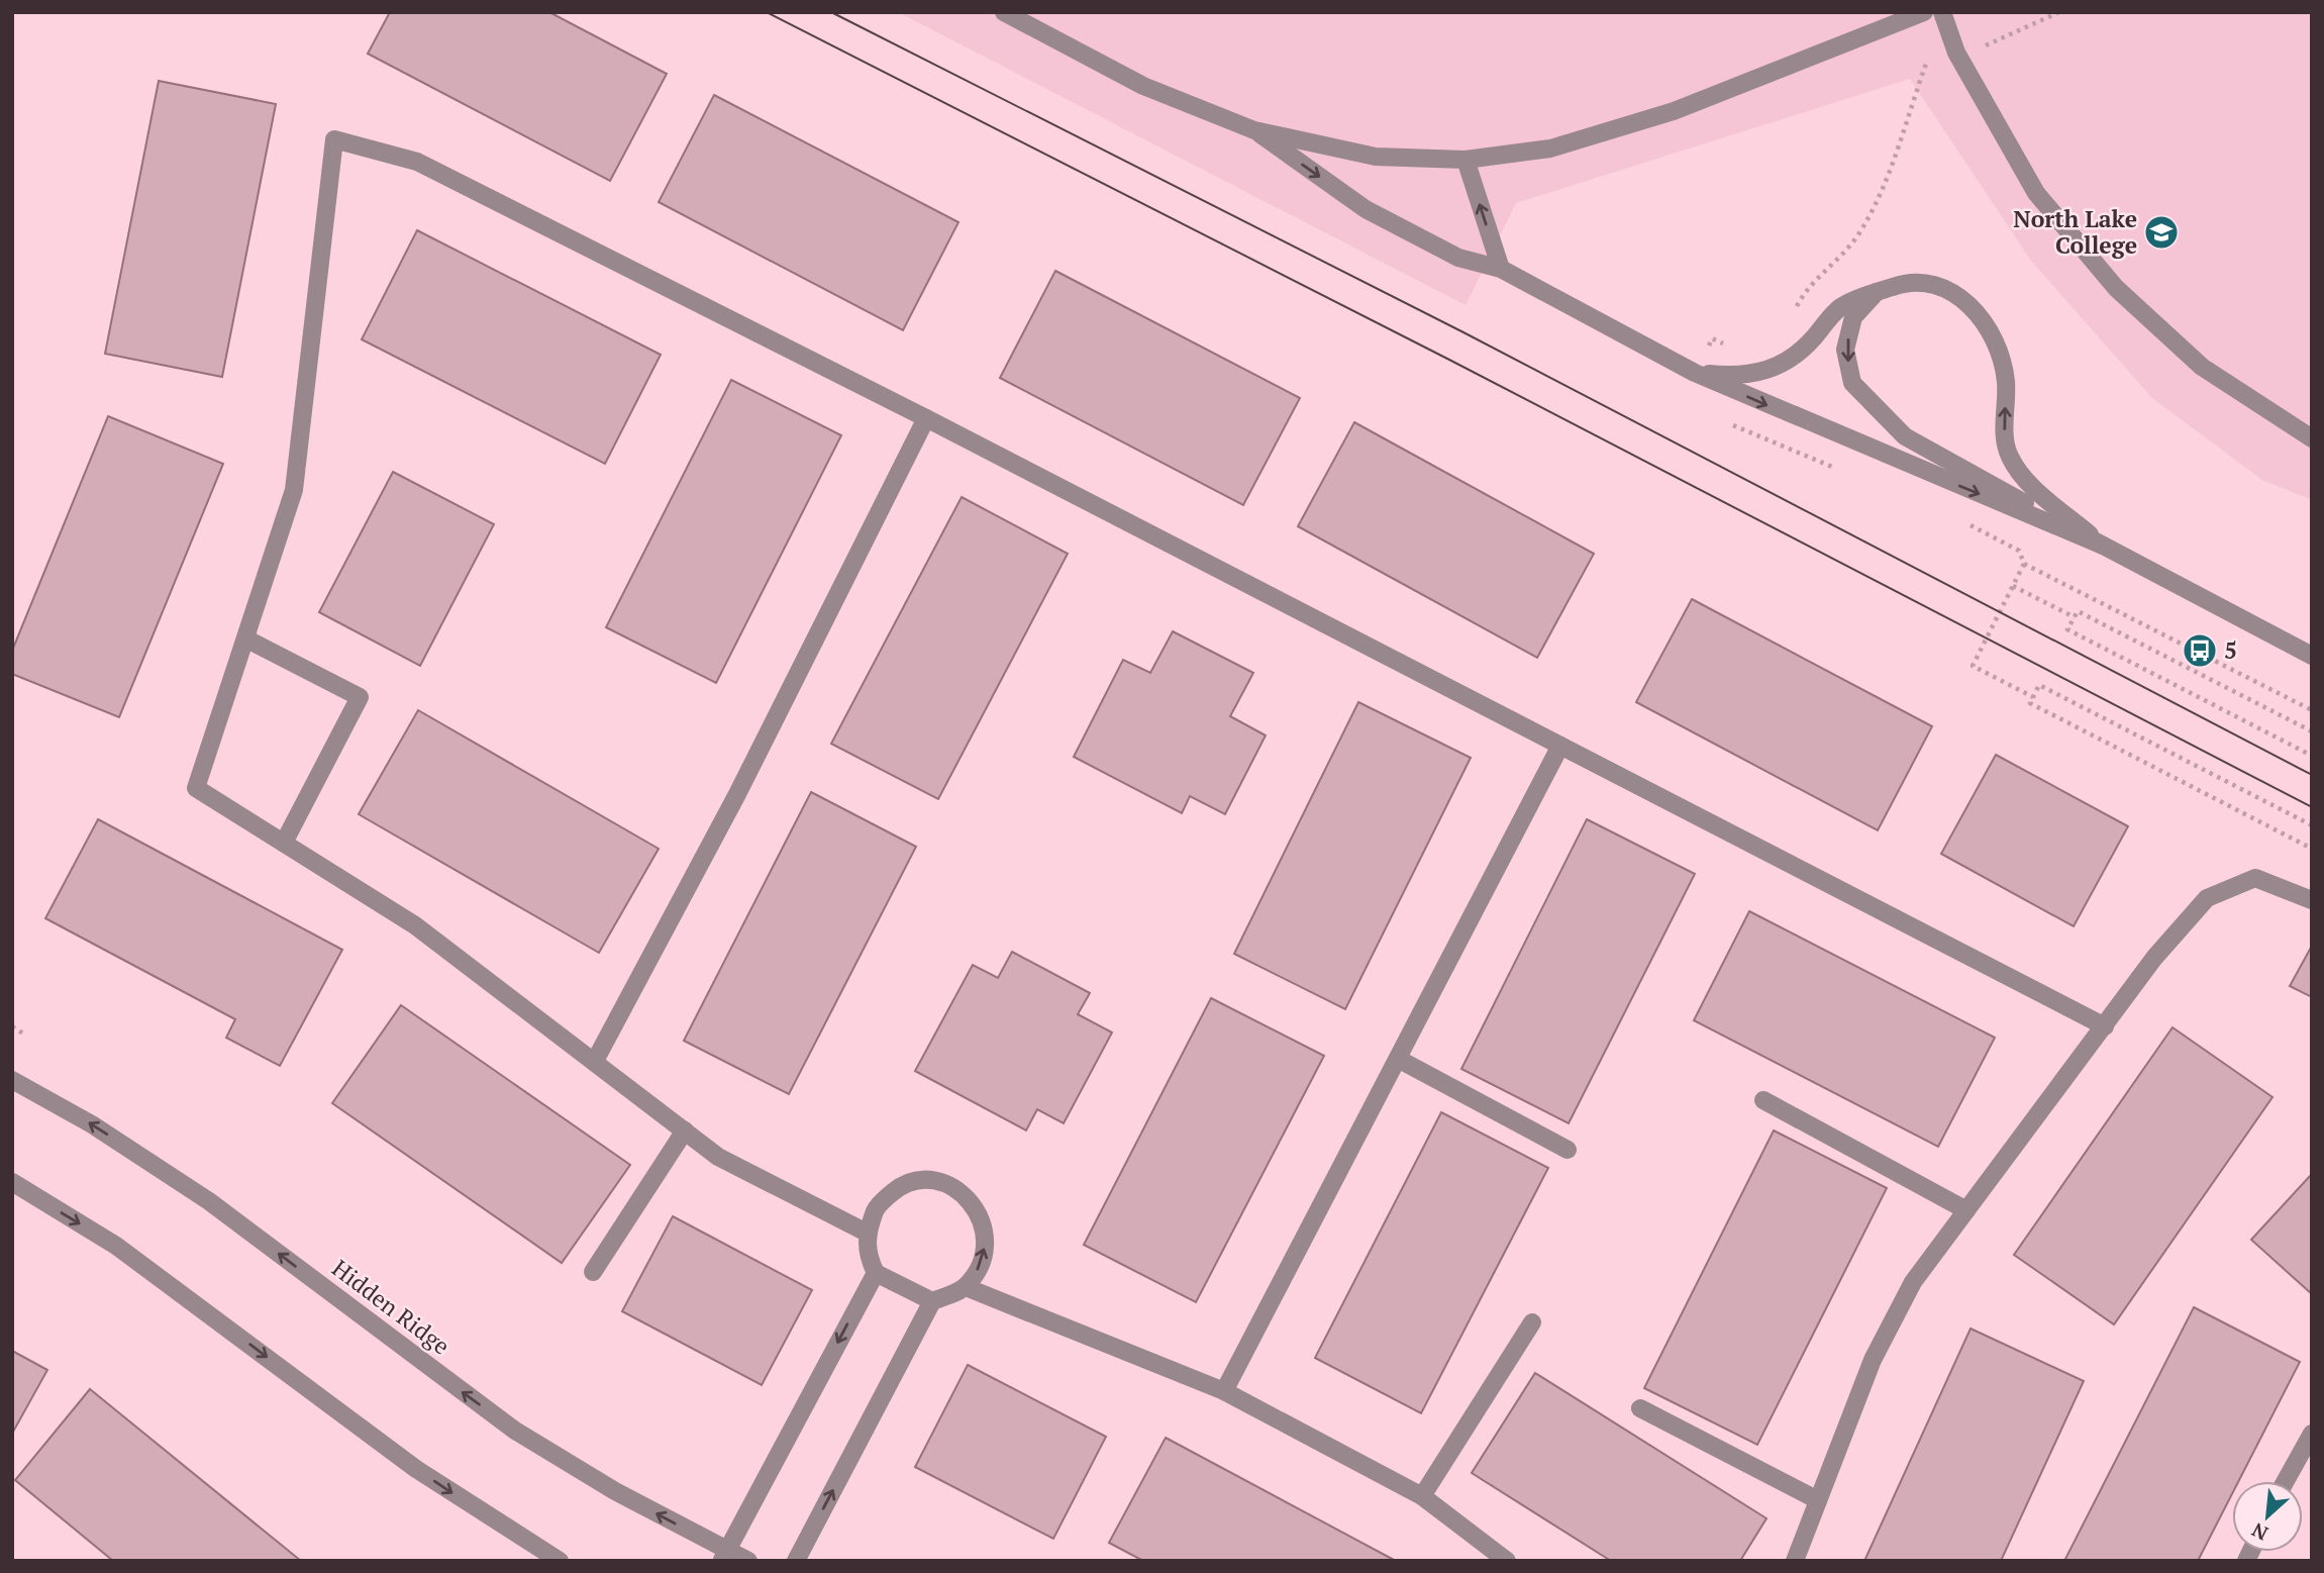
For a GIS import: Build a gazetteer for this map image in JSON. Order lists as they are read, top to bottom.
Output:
{
  "streets": {
    "street": ["Hidden Ridge"]
  },
  "places": {
    "school or university": ["North Lake College"],
    "bus stop": ["5"]
  },
  "north": "bottom left"
}
